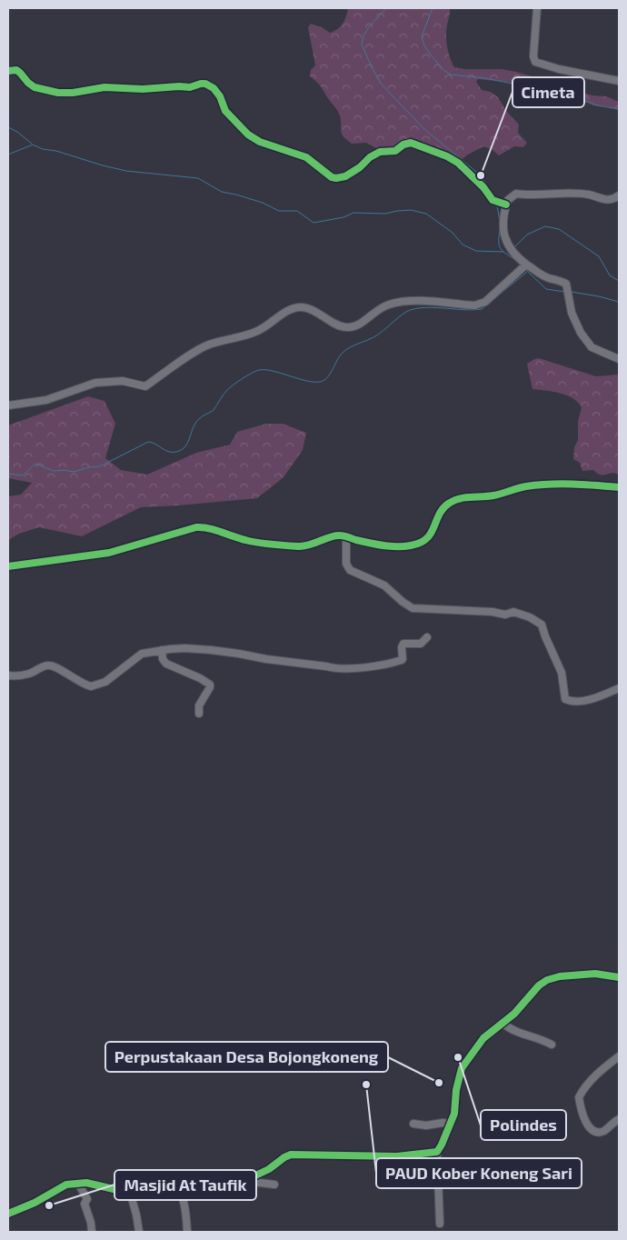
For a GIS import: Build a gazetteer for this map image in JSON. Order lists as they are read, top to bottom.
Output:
{
  "places": [
    "Cimeta",
    "Polindes",
    "Perpustakaan Desa Bojongkoneng",
    "PAUD Kober Koneng Sari",
    "Masjid At Taufik"
  ]
}
